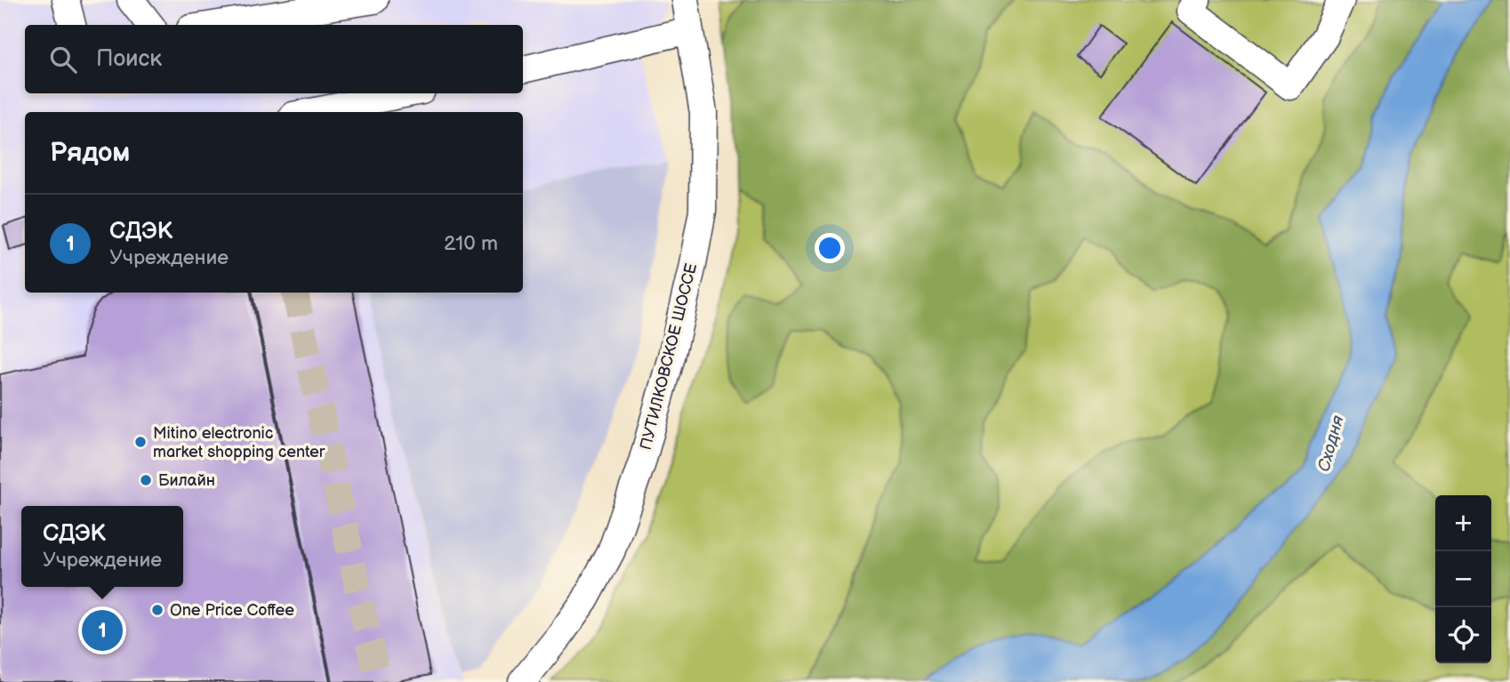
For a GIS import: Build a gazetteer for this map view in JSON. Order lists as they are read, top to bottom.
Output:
{
  "streets": {
    "street": ["ПУТИЛКОВСКОЕ ШОССЕ"]
  },
  "water": ["Сходня"],
  "places": ["Mitino electronic market shopping center", "Билайн", "One Price Coffee"],
  "page": {
    "search": "Поиск",
    "heading": "Рядом",
    "list": [
      {
        "mark": "1",
        "name": "СДЭК",
        "note": "Учреждение",
        "value": "210 m"
      }
    ],
    "map_buttons": ["+", "−"],
    "popup": ["СДЭК", "Учреждение"],
    "pins": "1"
  }
}
